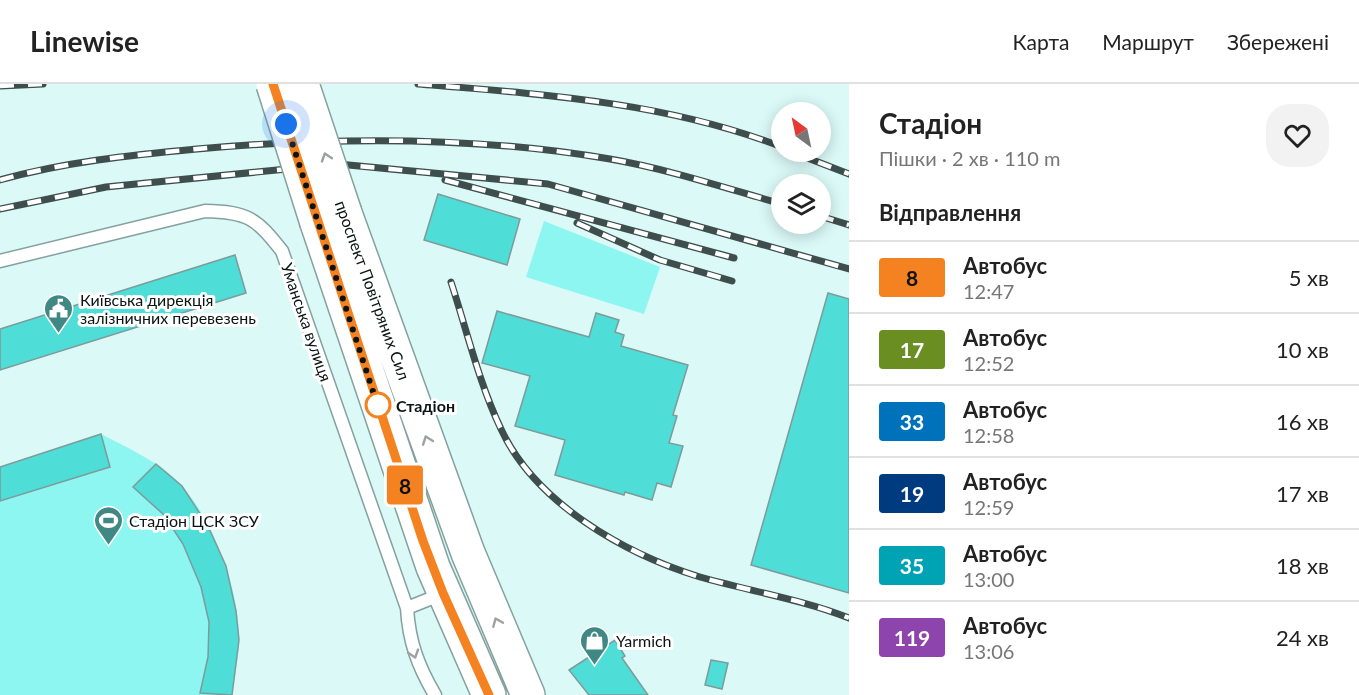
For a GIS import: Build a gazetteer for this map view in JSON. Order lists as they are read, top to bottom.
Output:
{
  "streets": {
    "main road": ["проспект Повітряних Сил"],
    "lane": ["Уманська вулиця"]
  },
  "places": {
    "public building": ["Київська дирекція залізничних перевезень"],
    "other": ["Стадіон"],
    "sports": ["Стадіон ЦСК ЗСУ"],
    "shop": ["Yarmich"]
  },
  "lines": ["bus line 8"],
  "north": "top left",
  "page": {
    "header": "Linewise",
    "nav": ["Карта", "Маршрут", "Збережені"],
    "on_map": "8",
    "heading": [
      ["Стадіон", "Пішки · 2 хв · 110 m"],
      "Відправлення"
    ],
    "list": [
      {
        "mark": "8",
        "name": "Автобус",
        "note": "12:47",
        "value": "5 хв"
      },
      {
        "mark": "17",
        "name": "Автобус",
        "note": "12:52",
        "value": "10 хв"
      },
      {
        "mark": "33",
        "name": "Автобус",
        "note": "12:58",
        "value": "16 хв"
      },
      {
        "mark": "19",
        "name": "Автобус",
        "note": "12:59",
        "value": "17 хв"
      },
      {
        "mark": "35",
        "name": "Автобус",
        "note": "13:00",
        "value": "18 хв"
      },
      {
        "mark": "119",
        "name": "Автобус",
        "note": "13:06",
        "value": "24 хв"
      }
    ]
  }
}
